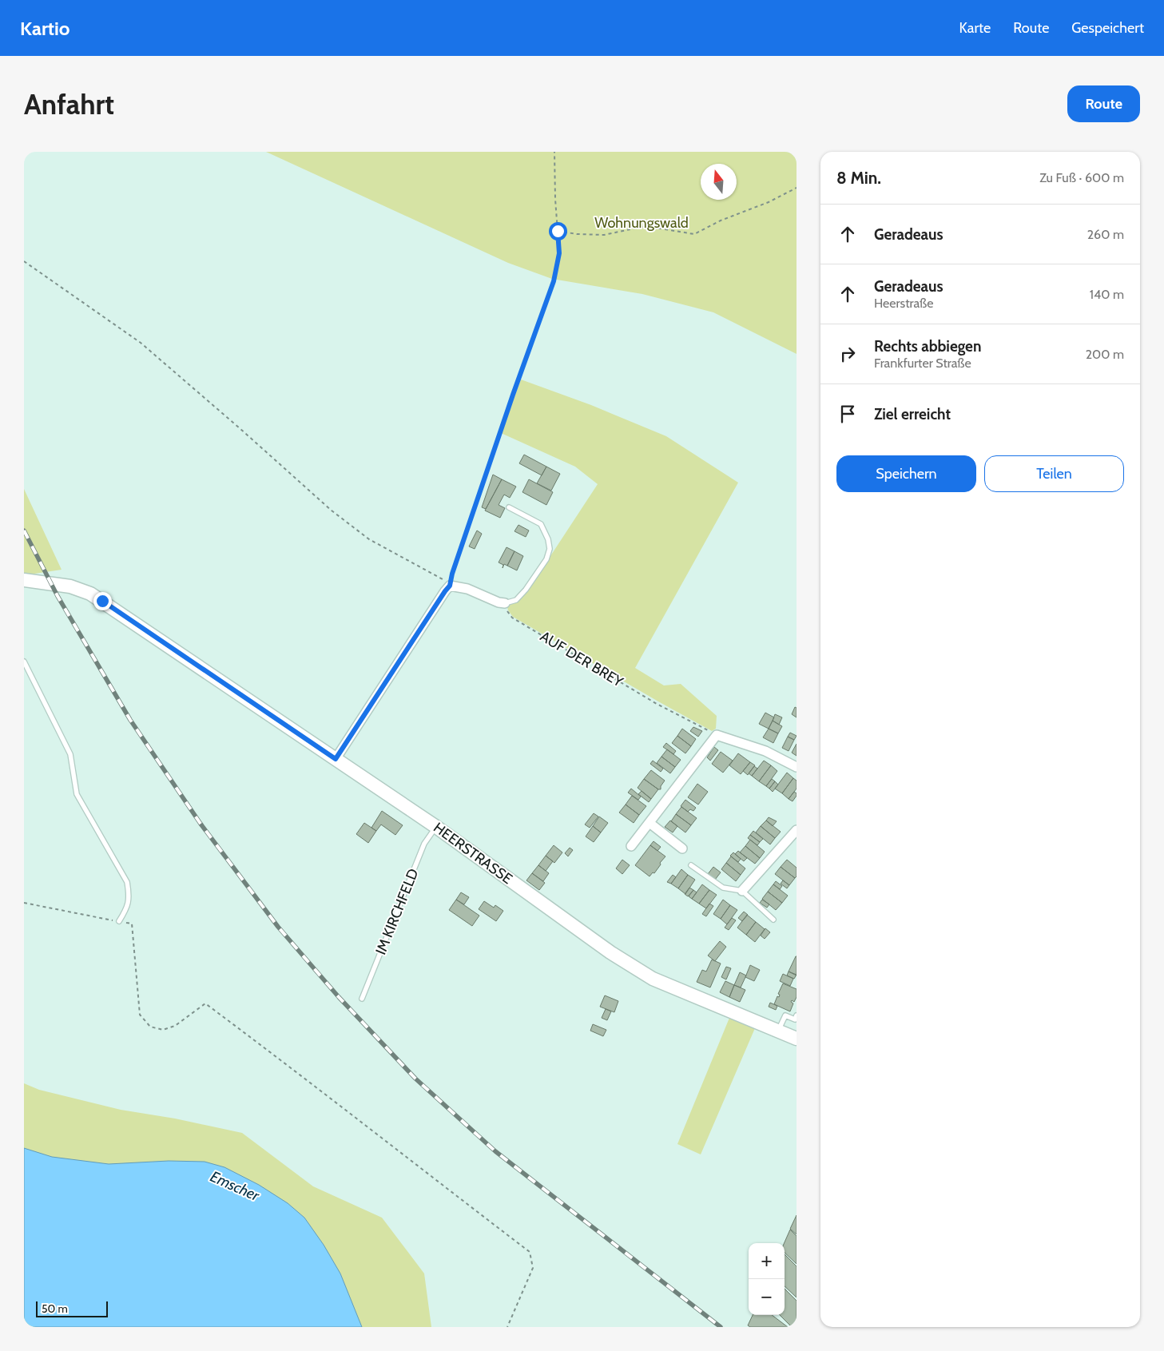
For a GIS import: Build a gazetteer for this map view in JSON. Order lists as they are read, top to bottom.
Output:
{
  "streets": {
    "main road": ["HEERSTRASSE"],
    "lane": ["IM KIRCHFELD"],
    "path": ["AUF DER BREY"]
  },
  "crossings": [
    ["HEERSTRASSE", "IM KIRCHFELD"]
  ],
  "water": ["Emscher"],
  "parks": ["Wohnungswald"],
  "scale_bar": "50 m",
  "north": "top",
  "page": {
    "header": "Kartio",
    "nav": ["Karte", "Route", "Gespeichert"],
    "buttons": [
      "Route",
      ["Speichern", "Teilen"]
    ],
    "title": "Anfahrt",
    "heading": ["8 Min.", "Zu Fuß · 600 m"],
    "list": [
      ["Geradeaus", "260 m"],
      ["Geradeaus", "Heerstraße", "140 m"],
      ["Rechts abbiegen", "Frankfurter Straße", "200 m"],
      "Ziel erreicht"
    ],
    "map_buttons": ["+", "−"],
    "scale": "50 m"
  }
}
